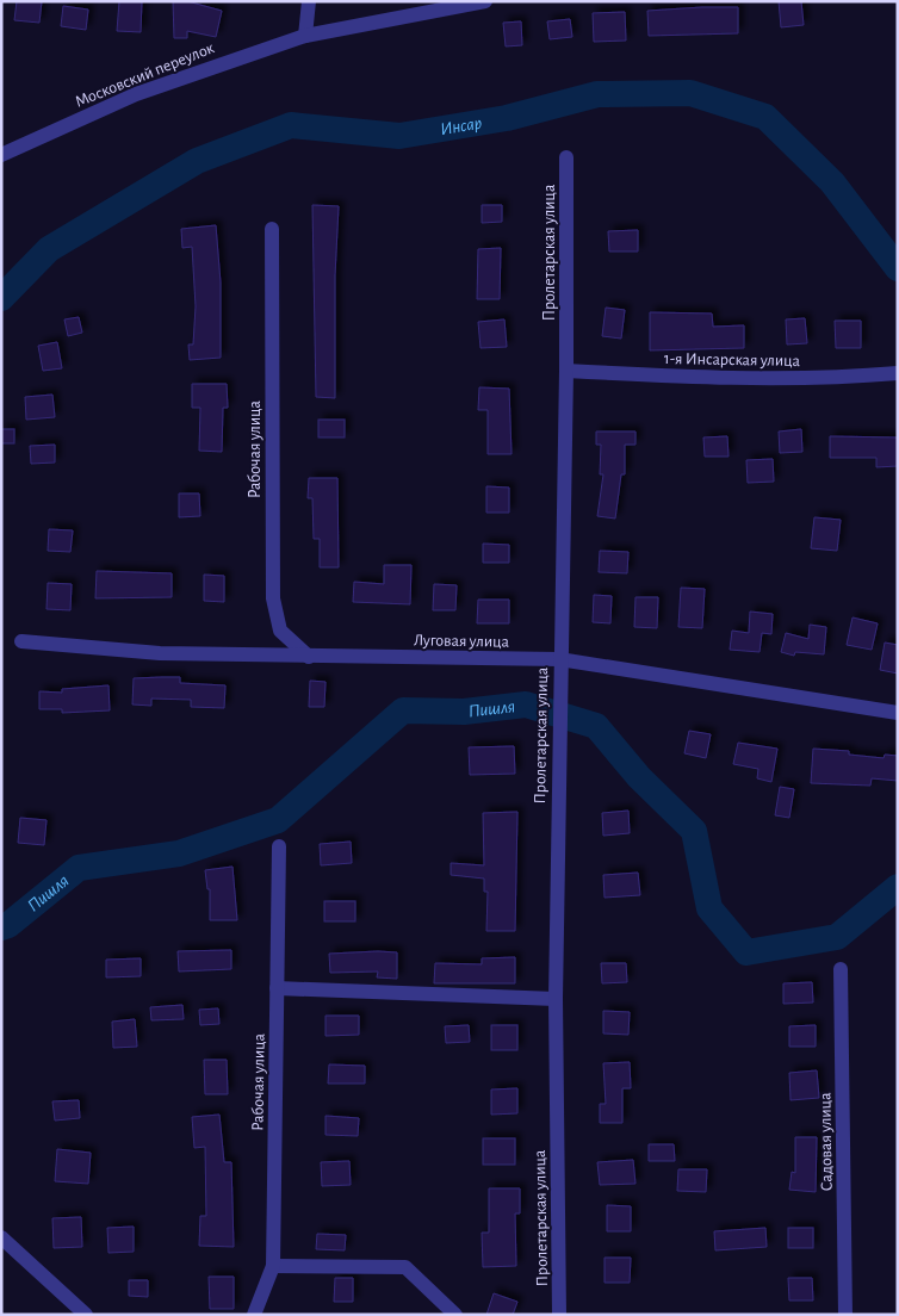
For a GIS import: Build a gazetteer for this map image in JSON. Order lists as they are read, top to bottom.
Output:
{
  "streets": {
    "street": [
      "Московский переулок",
      "Пролетарская улица",
      "1-я Инсарская улица",
      "Рабочая улица",
      "Луговая улица",
      "Садовая улица"
    ]
  },
  "crossings": [
    ["Пролетарская улица", "1-я Инсарская улица"],
    ["Пролетарская улица", "Луговая улица"],
    ["Рабочая улица", "Луговая улица"]
  ],
  "water": ["Инсар", "Пишля"]
}
